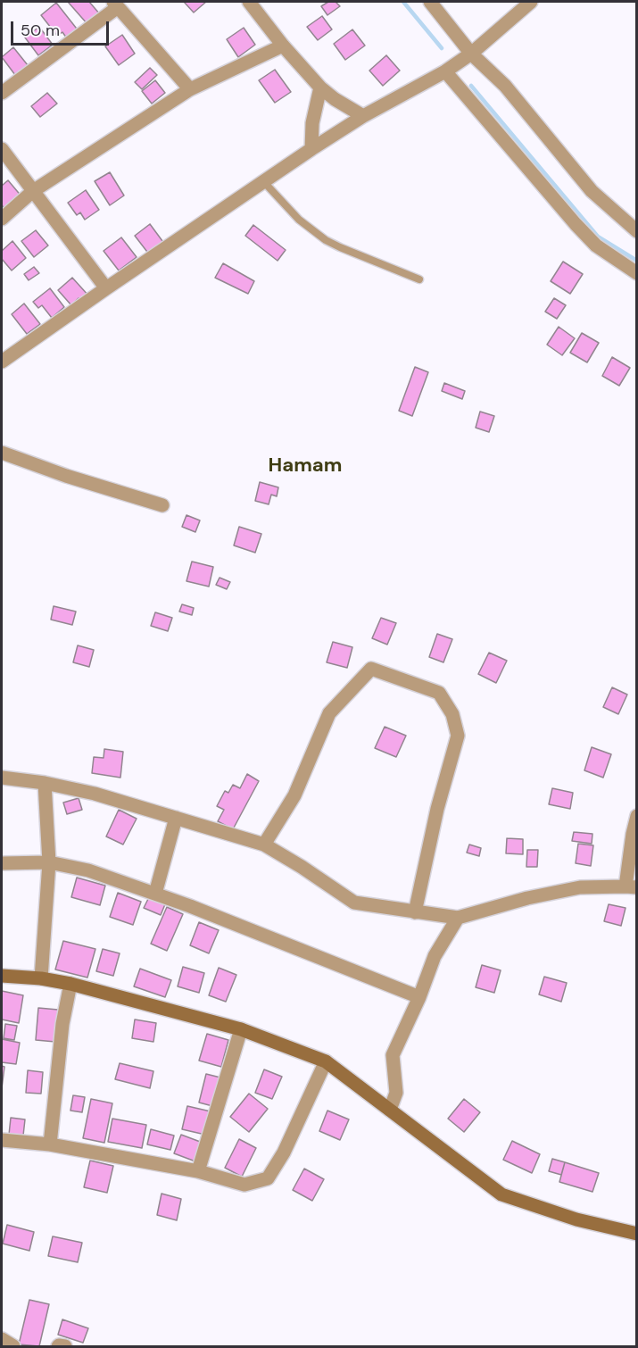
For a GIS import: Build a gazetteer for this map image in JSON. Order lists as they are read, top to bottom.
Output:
{
  "districts": ["Hamam"],
  "scale_bar": "50 m"
}
